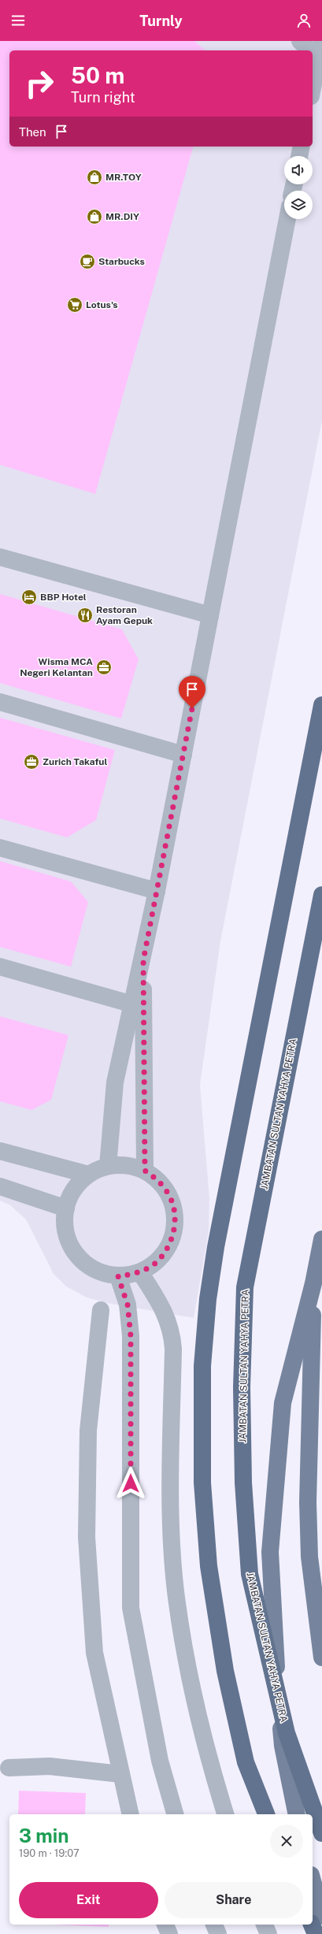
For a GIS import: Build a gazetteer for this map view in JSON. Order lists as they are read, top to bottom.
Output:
{
  "streets": {
    "highway": ["JAMBATAN SULTAN YAHYA PETRA"]
  },
  "places": {
    "shop": ["MR.TOY", "MR.DIY"],
    "cafe": ["Starbucks"],
    "supermarket": ["Lotus's"],
    "hotel": ["BBP Hotel"],
    "restaurant": ["Restoran Ayam Gepuk"],
    "office": ["Wisma MCA Negeri Kelantan", "Zurich Takaful"]
  },
  "page": {
    "header": "Turnly",
    "turn": ["50 m", "Turn right"],
    "then": "Then",
    "heading": ["3 min", "190 m · 19:07"],
    "buttons": ["Exit", "Share"]
  }
}
